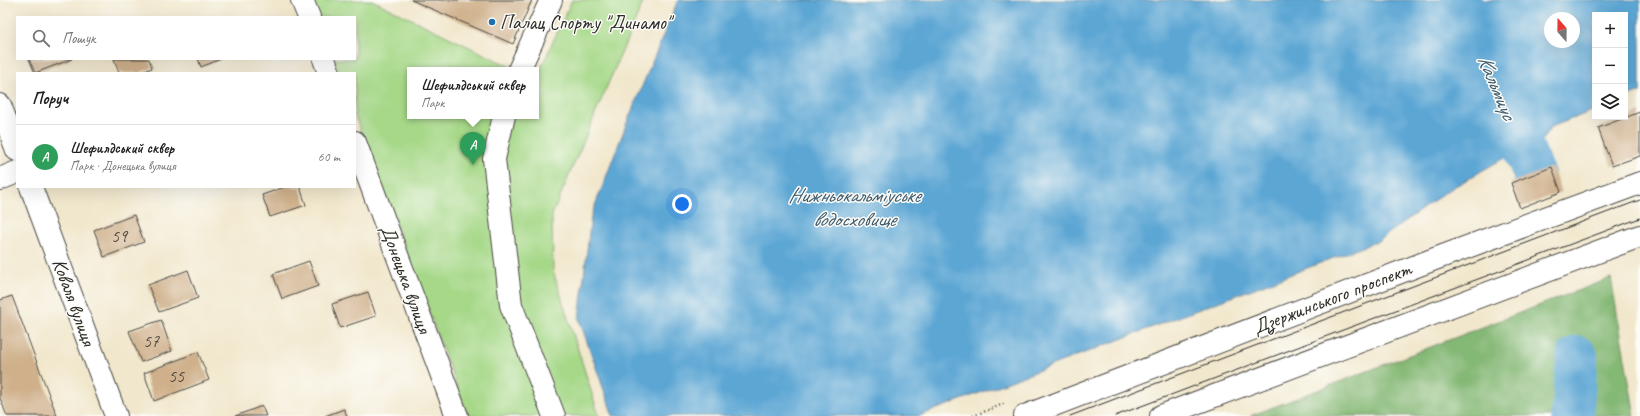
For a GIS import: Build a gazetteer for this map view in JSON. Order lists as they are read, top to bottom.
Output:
{
  "streets": {
    "street": ["Донецька вулиця", "Дзержинського проспект", "Коваля вулиця"]
  },
  "water": ["Кальмиус", "Нижньокальміуське водосховище"],
  "places": ["Палац Спорту \"Динамо\""],
  "house_numbers": ["59", "57", "55"],
  "north": "top",
  "page": {
    "map_buttons": ["+", "−"],
    "search": "Пошук",
    "popup": ["Шефилдський сквер", "Парк"],
    "heading": "Поруч",
    "list": [
      {
        "mark": "A",
        "name": "Шефилдський сквер",
        "note": "Парк · Донецька вулиця",
        "value": "60 m"
      }
    ],
    "pins": "A"
  }
}
